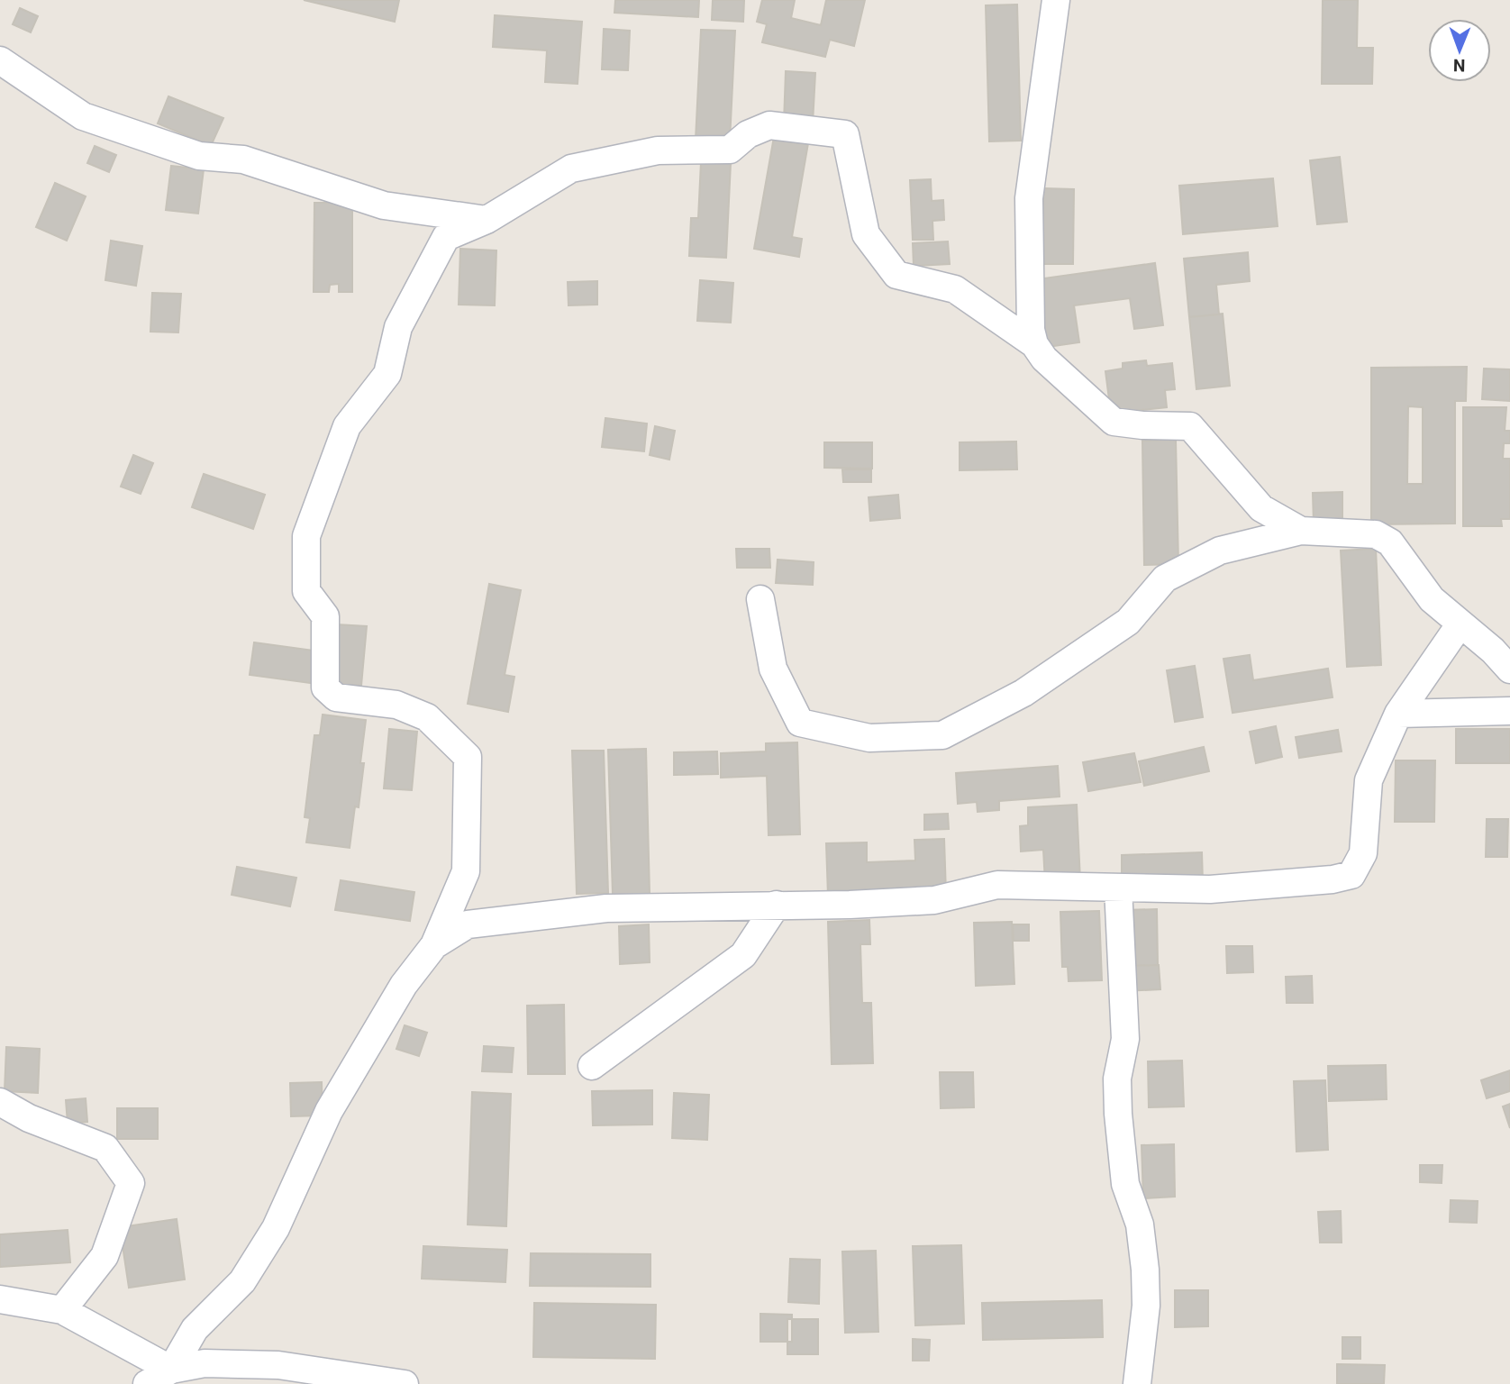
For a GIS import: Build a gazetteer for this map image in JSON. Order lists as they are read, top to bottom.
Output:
{
  "north": "bottom"
}
